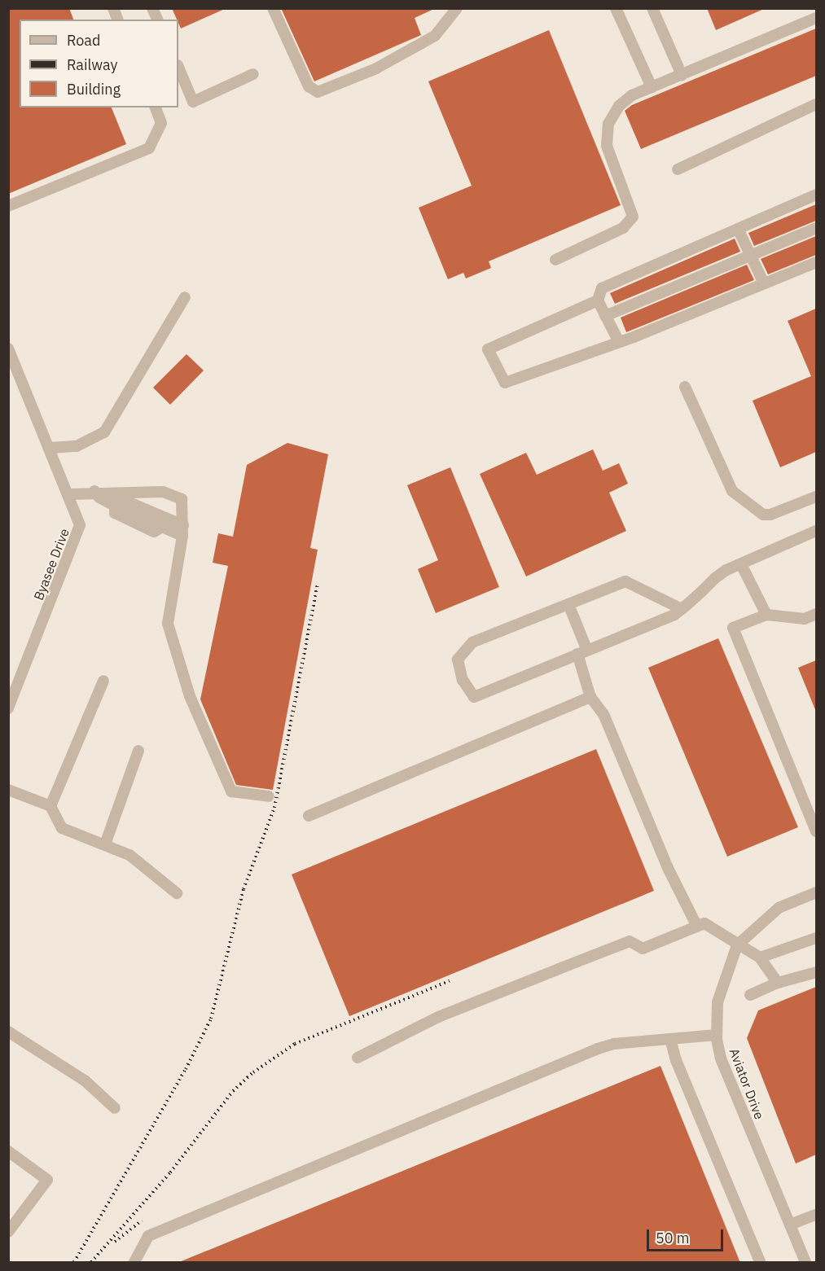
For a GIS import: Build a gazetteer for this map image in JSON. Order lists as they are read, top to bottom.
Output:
{
  "streets": {
    "street": ["Byasee Drive", "Aviator Drive"]
  },
  "legend": ["Road", "Railway", "Building"],
  "scale_bar": "50 m"
}
